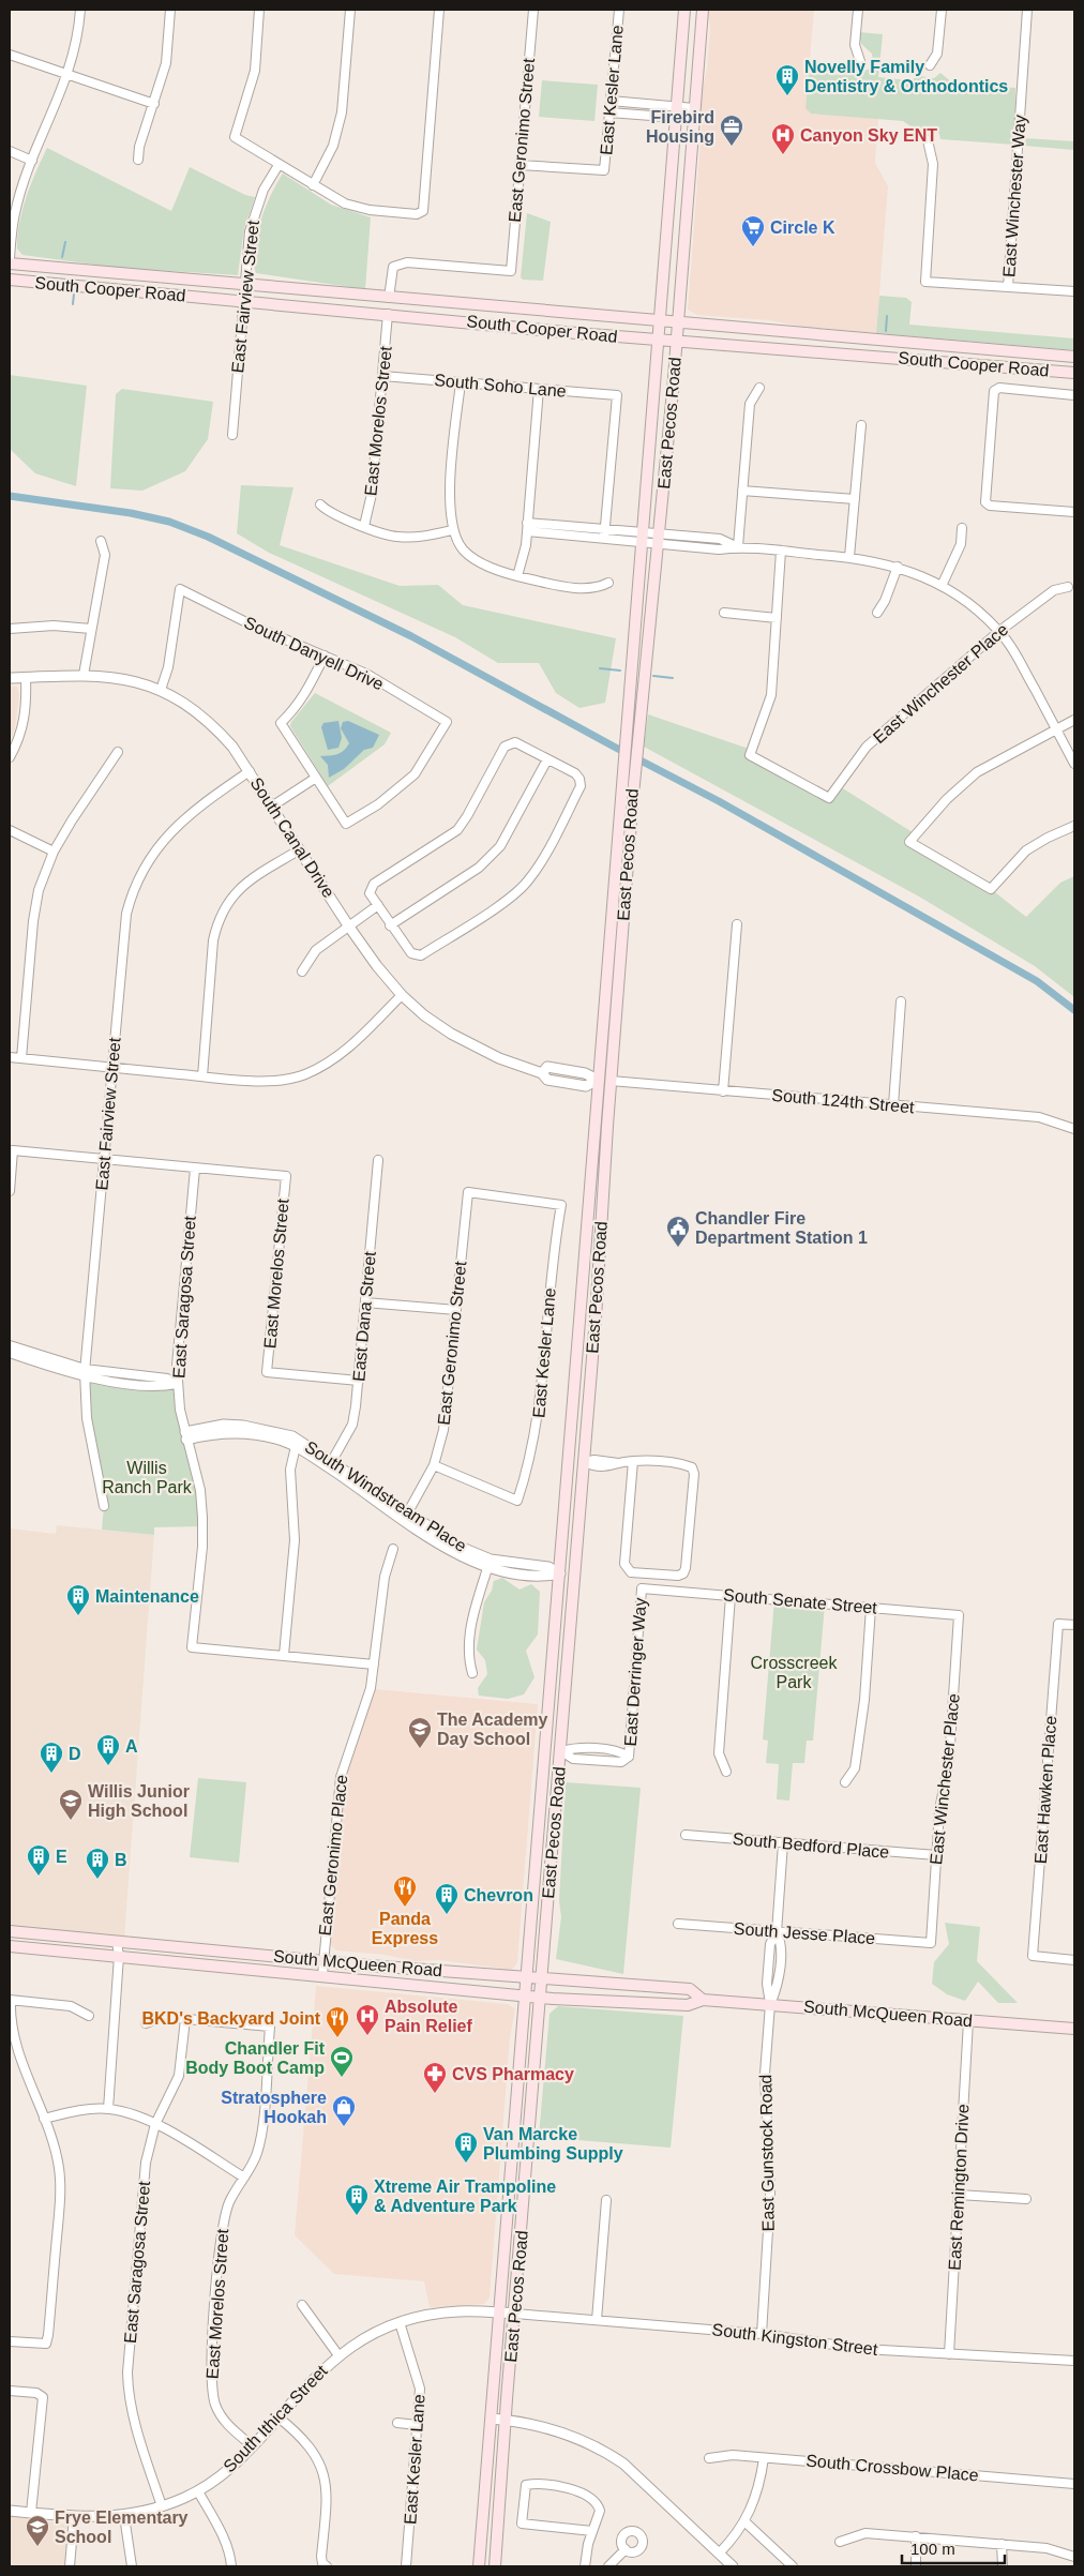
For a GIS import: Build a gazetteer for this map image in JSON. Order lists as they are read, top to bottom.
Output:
{
  "streets": {
    "main road": ["South Cooper Road", "East Pecos Road", "South McQueen Road"],
    "street": [
      "East Kesler Lane",
      "East Geronimo Street",
      "East Winchester Way",
      "East Fairview Street",
      "South Soho Lane",
      "East Morelos Street",
      "South Danyell Drive",
      "East Winchester Place",
      "South Canal Drive",
      "South 124th Street",
      "East Saragosa Street",
      "East Dana Street",
      "South Windstream Place",
      "South Senate Street",
      "East Derringer Way",
      "East Hawken Place",
      "South Bedford Place",
      "East Geronimo Place",
      "South Jesse Place",
      "East Gunstock Road",
      "East Remington Drive",
      "South Kingston Street",
      "South Ithica Street",
      "South Crossbow Place"
    ]
  },
  "crossings": [
    ["East Kesler Lane", "East Geronimo Street"],
    ["East Kesler Lane", "South Ithica Street"],
    ["East Geronimo Street", "South Cooper Road"],
    ["East Geronimo Street", "South Windstream Place"],
    ["South Cooper Road", "East Fairview Street"],
    ["South Cooper Road", "East Morelos Street"],
    ["South Cooper Road", "East Pecos Road"],
    ["East Fairview Street", "South Canal Drive"],
    ["South Soho Lane", "East Morelos Street"],
    ["East Morelos Street", "East Saragosa Street"],
    ["East Morelos Street", "East Dana Street"],
    ["East Morelos Street", "South Ithica Street"],
    ["East Pecos Road", "South Canal Drive"],
    ["East Pecos Road", "South 124th Street"],
    ["East Pecos Road", "South Windstream Place"],
    ["East Pecos Road", "East Derringer Way"],
    ["East Pecos Road", "South McQueen Road"],
    ["East Pecos Road", "South Kingston Street"],
    ["East Pecos Road", "South Ithica Street"],
    ["South Danyell Drive", "South Canal Drive"],
    ["East Winchester Place", "South Senate Street"],
    ["East Winchester Place", "South Bedford Place"],
    ["East Winchester Place", "South Jesse Place"],
    ["East Saragosa Street", "South Windstream Place"],
    ["East Saragosa Street", "South Ithica Street"],
    ["East Dana Street", "South Windstream Place"],
    ["South Senate Street", "East Derringer Way"],
    ["South Bedford Place", "East Gunstock Road"],
    ["East Geronimo Place", "South McQueen Road"],
    ["South Jesse Place", "East Gunstock Road"],
    ["South McQueen Road", "East Gunstock Road"],
    ["South McQueen Road", "East Remington Drive"],
    ["East Gunstock Road", "South Kingston Street"],
    ["East Remington Drive", "South Kingston Street"],
    ["South Kingston Street", "South Ithica Street"]
  ],
  "parks": ["Willis Ranch Park", "Crosscreek Park"],
  "places": {
    "building": [
      "Novelly Family Dentistry & Orthodontics",
      "Maintenance",
      "A",
      "D",
      "E",
      "B",
      "Chevron",
      "Van Marcke Plumbing Supply",
      "Xtreme Air Trampoline & Adventure Park"
    ],
    "office": ["Firebird Housing"],
    "hospital": ["Canyon Sky ENT", "Absolute Pain Relief"],
    "supermarket": ["Circle K"],
    "public building": ["Chandler Fire Department Station 1"],
    "school or university": ["The Academy Day School", "Willis Junior High School", "Frye Elementary School"],
    "restaurant": ["Panda Express", "BKD's Backyard Joint"],
    "sports": ["Chandler Fit Body Boot Camp"],
    "pharmacy": ["CVS Pharmacy"],
    "shop": ["Stratosphere Hookah"]
  },
  "scale_bar": "100 m"
}
